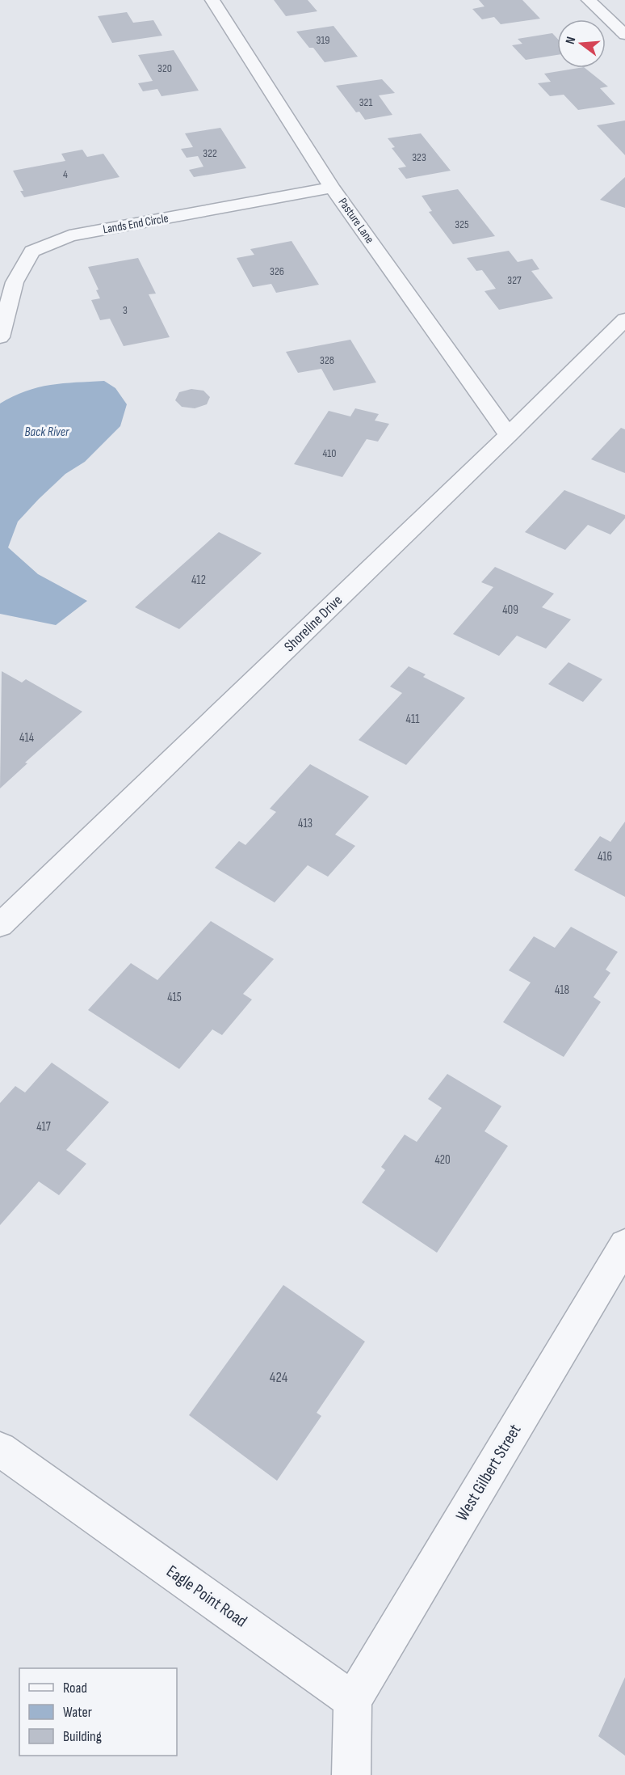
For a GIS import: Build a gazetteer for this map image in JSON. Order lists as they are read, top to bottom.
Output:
{
  "streets": {
    "street": [
      "Pasture Lane",
      "Lands End Circle",
      "Shoreline Drive",
      "West Gilbert Street",
      "Eagle Point Road"
    ]
  },
  "crossings": [
    ["Pasture Lane", "Lands End Circle"],
    ["Pasture Lane", "Shoreline Drive"],
    ["West Gilbert Street", "Eagle Point Road"]
  ],
  "water": ["Back River"],
  "house_numbers": [
    "319",
    "320",
    "321",
    "322",
    "323",
    "4",
    "325",
    "326",
    "327",
    "3",
    "328",
    "410",
    "412",
    "409",
    "411",
    "414",
    "413",
    "416",
    "418",
    "415",
    "417",
    "420",
    "424"
  ],
  "legend": ["Road", "Water", "Building"],
  "north": "left"
}
